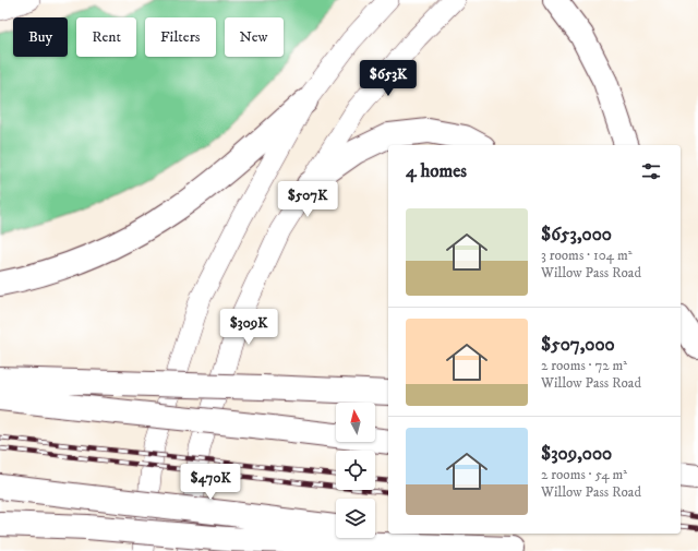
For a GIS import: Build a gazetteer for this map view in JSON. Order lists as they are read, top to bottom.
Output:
{
  "north": "top",
  "page": {
    "chip": [
      "Buy",
      "Rent",
      "Filters",
      "New"
    ],
    "price": [
      "$653K",
      "$507K",
      "$309K",
      "$470K"
    ],
    "heading": "4 homes",
    "list": [
      {
        "name": "$653,000",
        "note": "3 rooms · 104 m² · Willow Pass Road"
      },
      {
        "name": "$507,000",
        "note": "2 rooms · 72 m² · Willow Pass Road"
      },
      {
        "name": "$309,000",
        "note": "2 rooms · 54 m² · Willow Pass Road"
      }
    ]
  }
}
